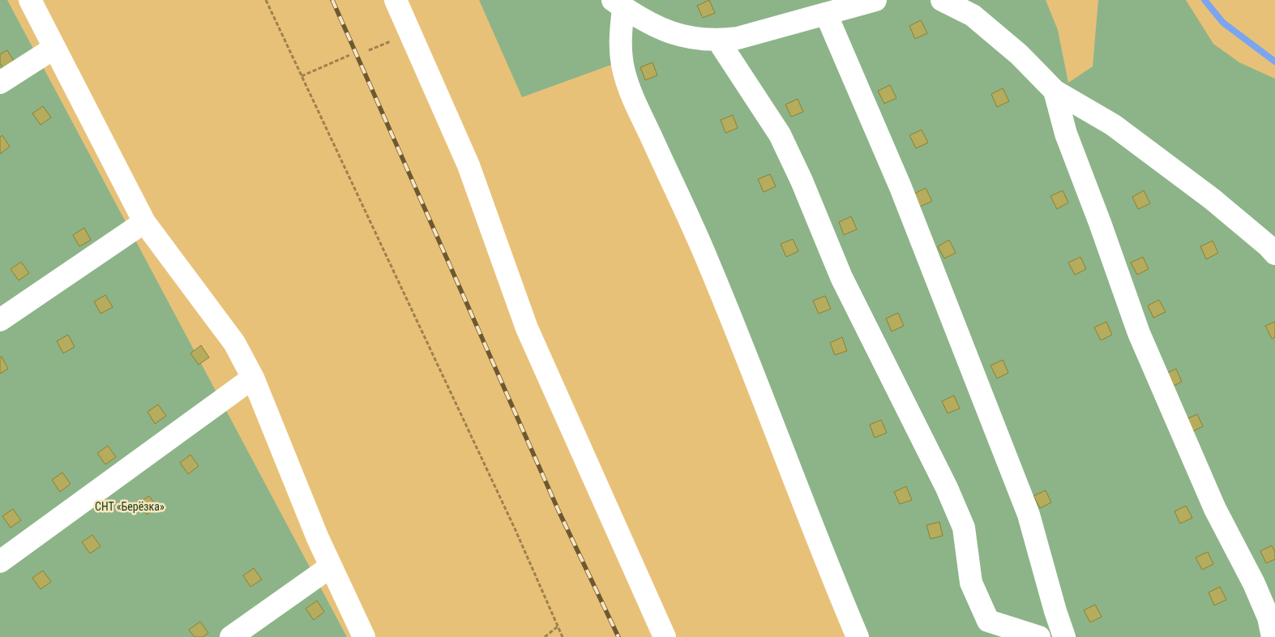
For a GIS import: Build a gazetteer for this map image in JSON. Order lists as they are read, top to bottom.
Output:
{
  "parks": ["СНТ «Берёзка»"]
}
